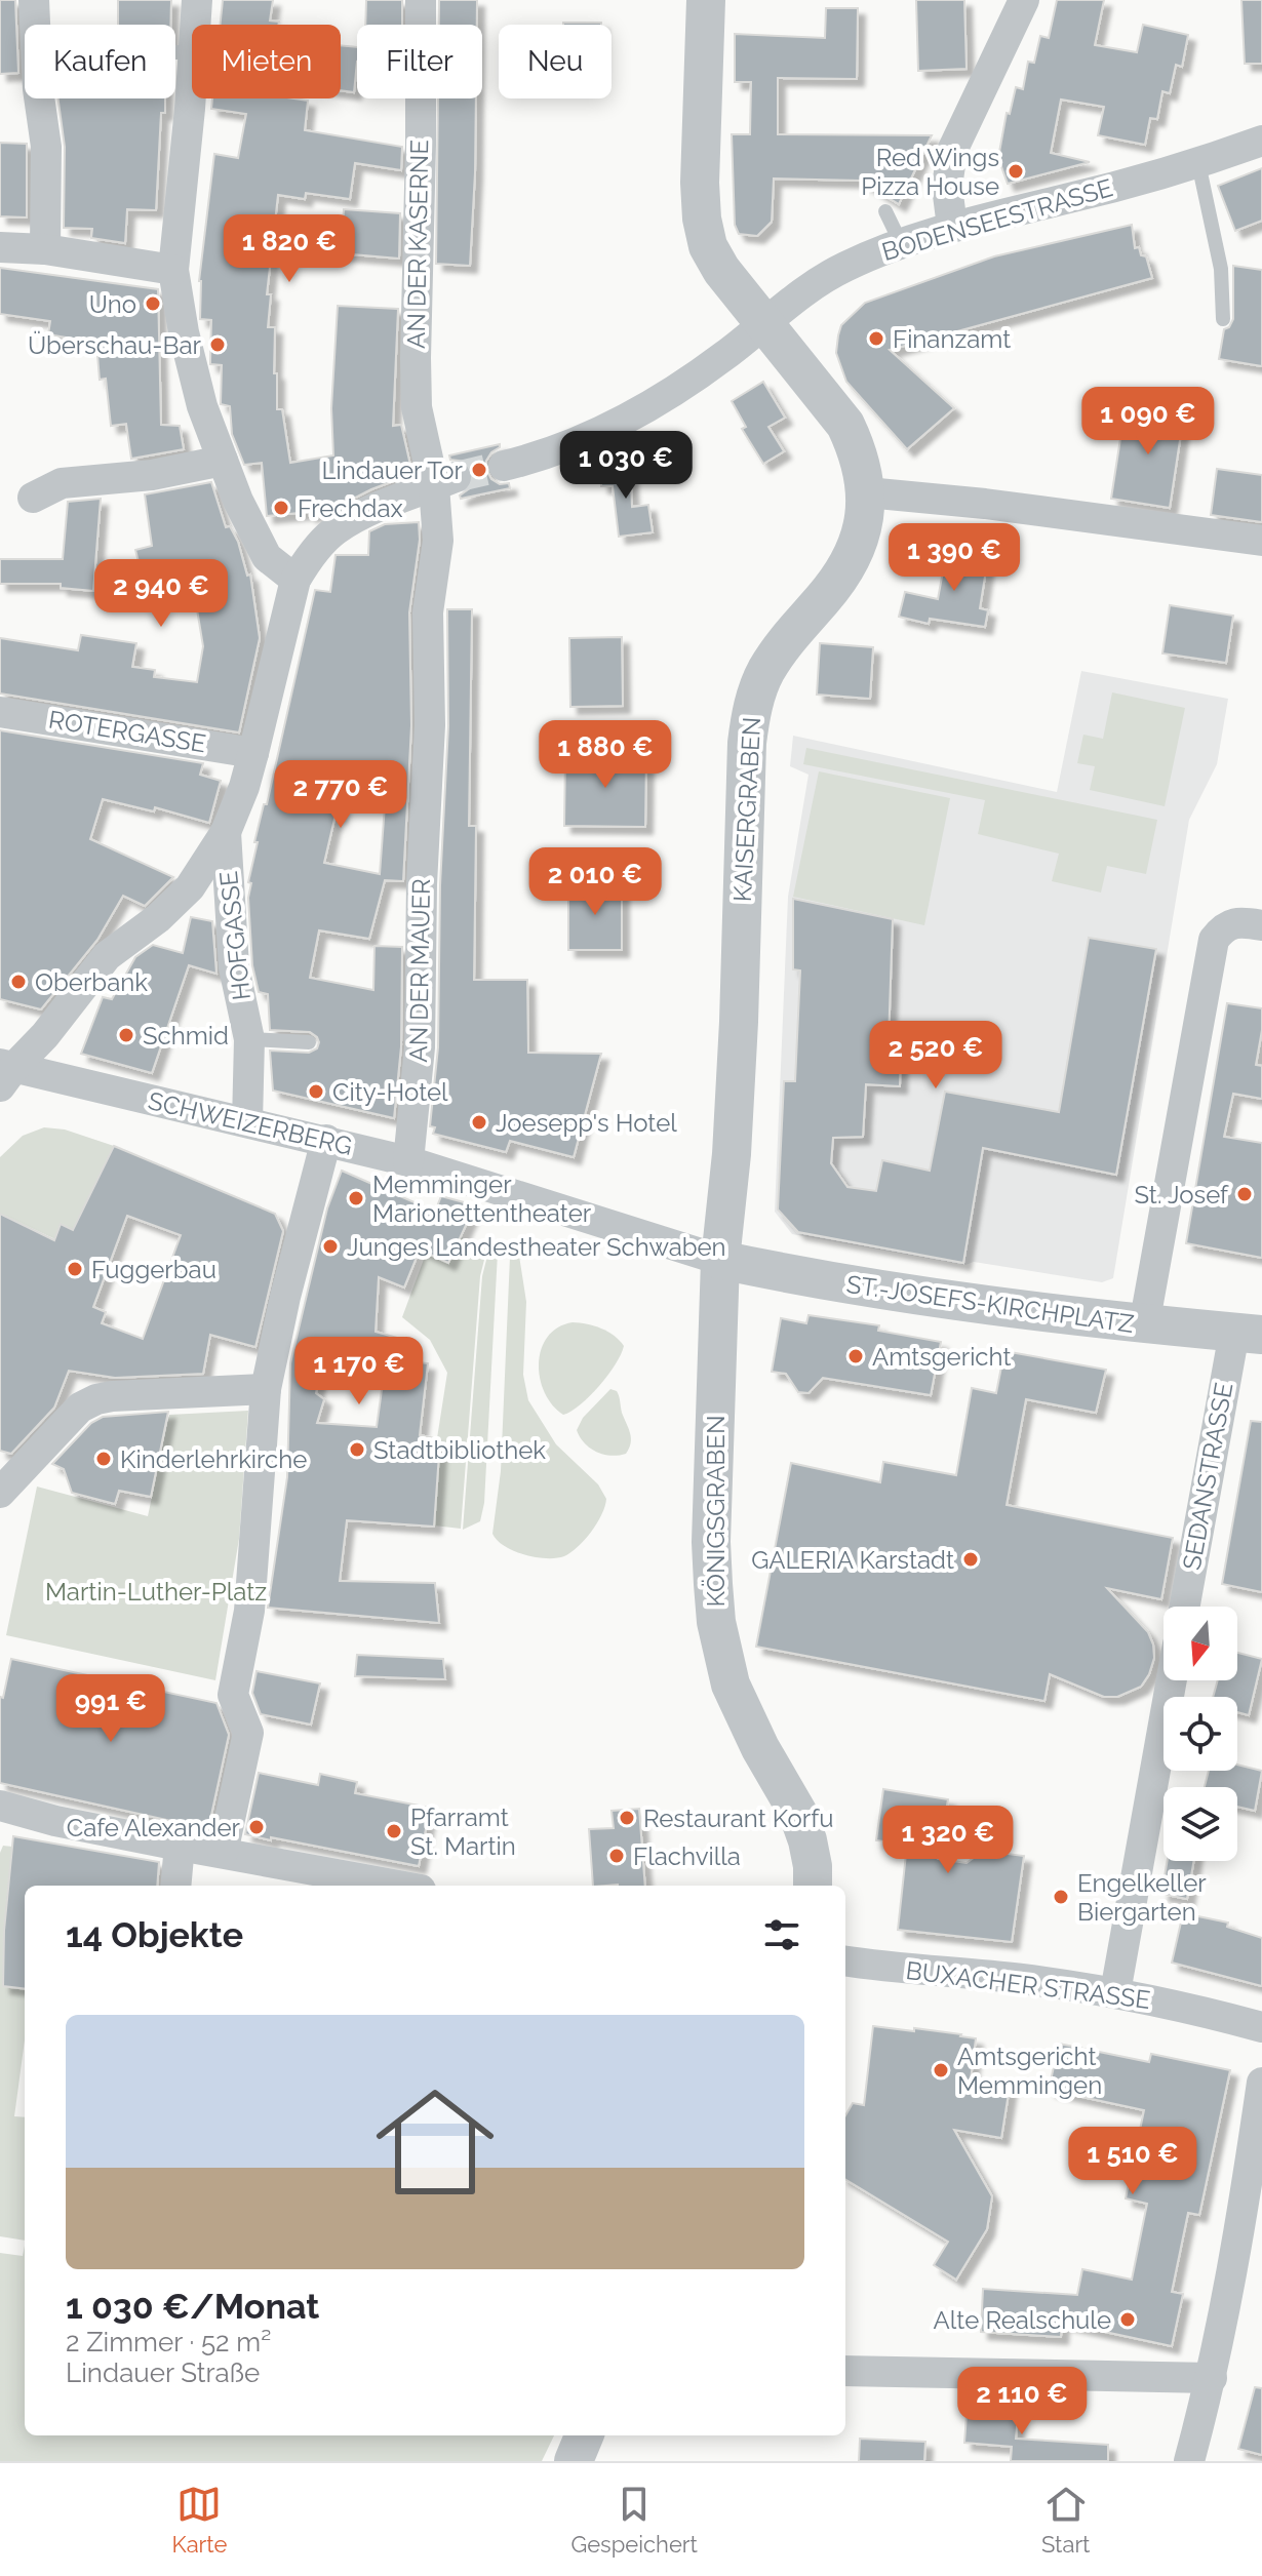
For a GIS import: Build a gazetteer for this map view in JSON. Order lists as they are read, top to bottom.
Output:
{
  "streets": {
    "street": [
      "BODENSEESTRASSE",
      "AN DER KASERNE",
      "ROTERGASSE",
      "KAISERGRABEN",
      "HOFGASSE",
      "AN DER MAUER",
      "SCHWEIZERBERG",
      "ST.-JOSEFS-KIRCHPLATZ",
      "SEDANSTRASSE",
      "KÖNIGSGRABEN",
      "BUXACHER STRASSE"
    ]
  },
  "crossings": [
    ["BODENSEESTRASSE", "KAISERGRABEN"],
    ["AN DER KASERNE", "AN DER MAUER"],
    ["KAISERGRABEN", "SCHWEIZERBERG"],
    ["KAISERGRABEN", "ST.-JOSEFS-KIRCHPLATZ"],
    ["KAISERGRABEN", "KÖNIGSGRABEN"],
    ["HOFGASSE", "SCHWEIZERBERG"],
    ["AN DER MAUER", "SCHWEIZERBERG"],
    ["SCHWEIZERBERG", "ST.-JOSEFS-KIRCHPLATZ"],
    ["SCHWEIZERBERG", "KÖNIGSGRABEN"],
    ["ST.-JOSEFS-KIRCHPLATZ", "SEDANSTRASSE"],
    ["ST.-JOSEFS-KIRCHPLATZ", "KÖNIGSGRABEN"]
  ],
  "parks": ["Martin-Luther-Platz"],
  "places": [
    "Red Wings Pizza House",
    "Uno",
    "Finanzamt",
    "Überschau-Bar",
    "Lindauer Tor",
    "Frechdax",
    "Oberbank",
    "Schmid",
    "City-Hotel",
    "Joesepp's Hotel",
    "St. Josef",
    "Memminger Marionettentheater",
    "Junges Landestheater Schwaben",
    "Fuggerbau",
    "Amtsgericht",
    "Stadtbibliothek",
    "Kinderlehrkirche",
    "GALERIA Karstadt",
    "Restaurant Korfu",
    "Cafe Alexander",
    "Pfarramt St. Martin",
    "Flachvilla",
    "Engelkeller Biergarten",
    "Amtsgericht Memmingen",
    "Alte Realschule"
  ],
  "north": "bottom",
  "page": {
    "chip": [
      "Kaufen",
      "Mieten",
      "Filter",
      "Neu"
    ],
    "price": [
      "1 820 €",
      "1 090 €",
      "1 030 €",
      "1 390 €",
      "2 940 €",
      "1 880 €",
      "2 770 €",
      "2 010 €",
      "2 520 €",
      "1 170 €",
      "991 €",
      "1 320 €",
      "1 510 €",
      "2 110 €"
    ],
    "heading": "14 Objekte",
    "list": [
      {
        "name": "1 030 €/Monat",
        "note": "2 Zimmer · 52 m² · Lindauer Straße"
      }
    ],
    "tabs": ["Karte", "Gespeichert", "Start"]
  }
}
